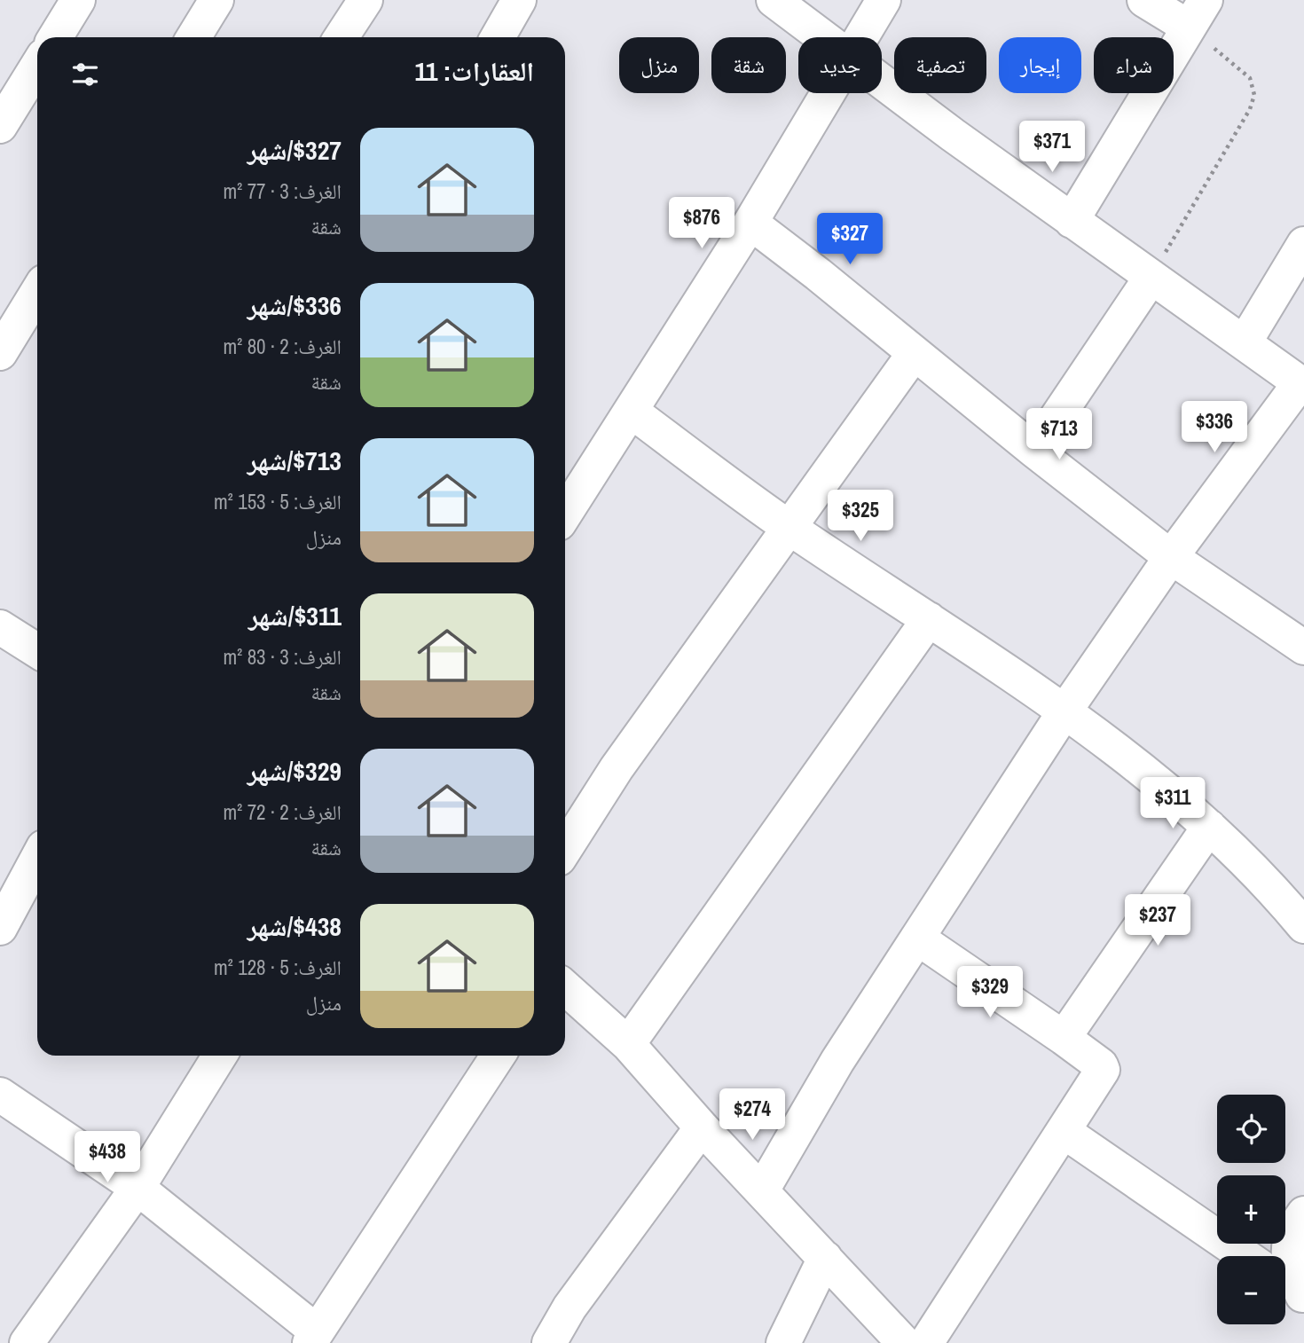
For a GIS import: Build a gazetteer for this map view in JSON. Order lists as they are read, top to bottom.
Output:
{
  "page": {
    "chip": [
      "شراء",
      "إيجار",
      "تصفية",
      "جديد",
      "شقة",
      "منزل"
    ],
    "heading": "العقارات: 11",
    "list": [
      {
        "name": "$327/شهر",
        "note": "الغرف: 3 · 77 m² · شقة"
      },
      {
        "name": "$336/شهر",
        "note": "الغرف: 2 · 80 m² · شقة"
      },
      {
        "name": "$713/شهر",
        "note": "الغرف: 5 · 153 m² · منزل"
      },
      {
        "name": "$311/شهر",
        "note": "الغرف: 3 · 83 m² · شقة"
      },
      {
        "name": "$329/شهر",
        "note": "الغرف: 2 · 72 m² · شقة"
      },
      {
        "name": "$438/شهر",
        "note": "الغرف: 5 · 128 m² · منزل"
      }
    ],
    "price": [
      "$371",
      "$876",
      "$327",
      "$336",
      "$713",
      "$325",
      "$311",
      "$237",
      "$329",
      "$274",
      "$438"
    ],
    "map_buttons": ["+", "−"]
  }
}
